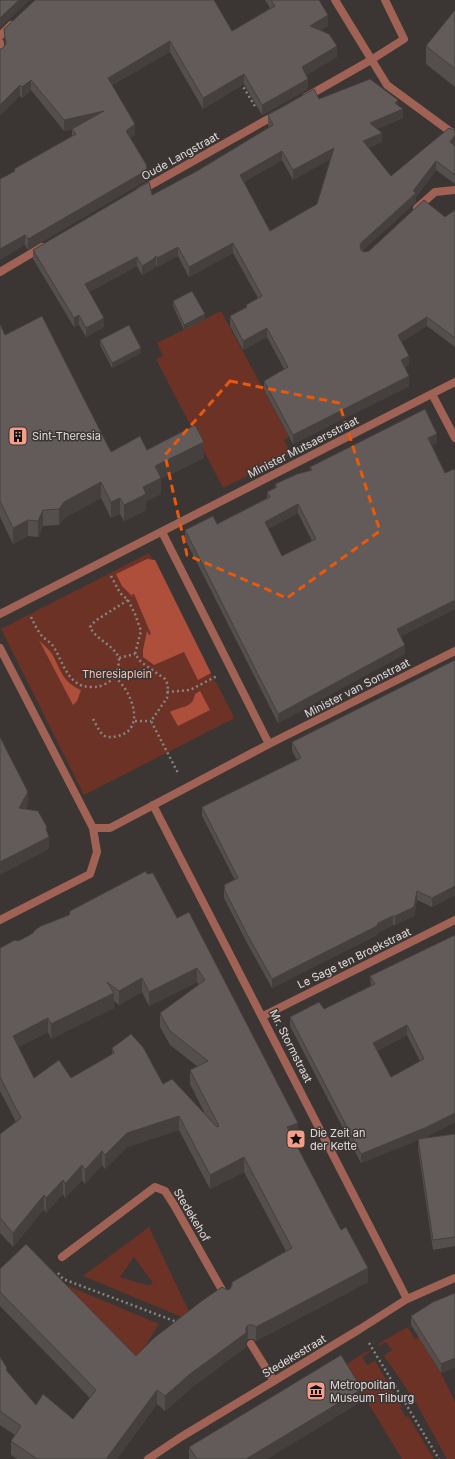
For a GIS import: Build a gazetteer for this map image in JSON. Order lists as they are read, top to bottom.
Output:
{
  "streets": {
    "street": [
      "Oude Langstraat",
      "Minister Mutsaersstraat",
      "Minister van Sonstraat",
      "Le Sage ten Broekstraat",
      "Mr. Stormstraat",
      "Stedekehof",
      "Stedekestraat"
    ]
  },
  "crossings": [
    ["Le Sage ten Broekstraat", "Mr. Stormstraat"],
    ["Mr. Stormstraat", "Stedekestraat"]
  ],
  "parks": ["Theresiaplein"],
  "places": {
    "building": ["Sint-Theresia"],
    "place": ["Die Zeit an der Kette"],
    "museum": ["Metropolitan Museum Tilburg"]
  }
}
